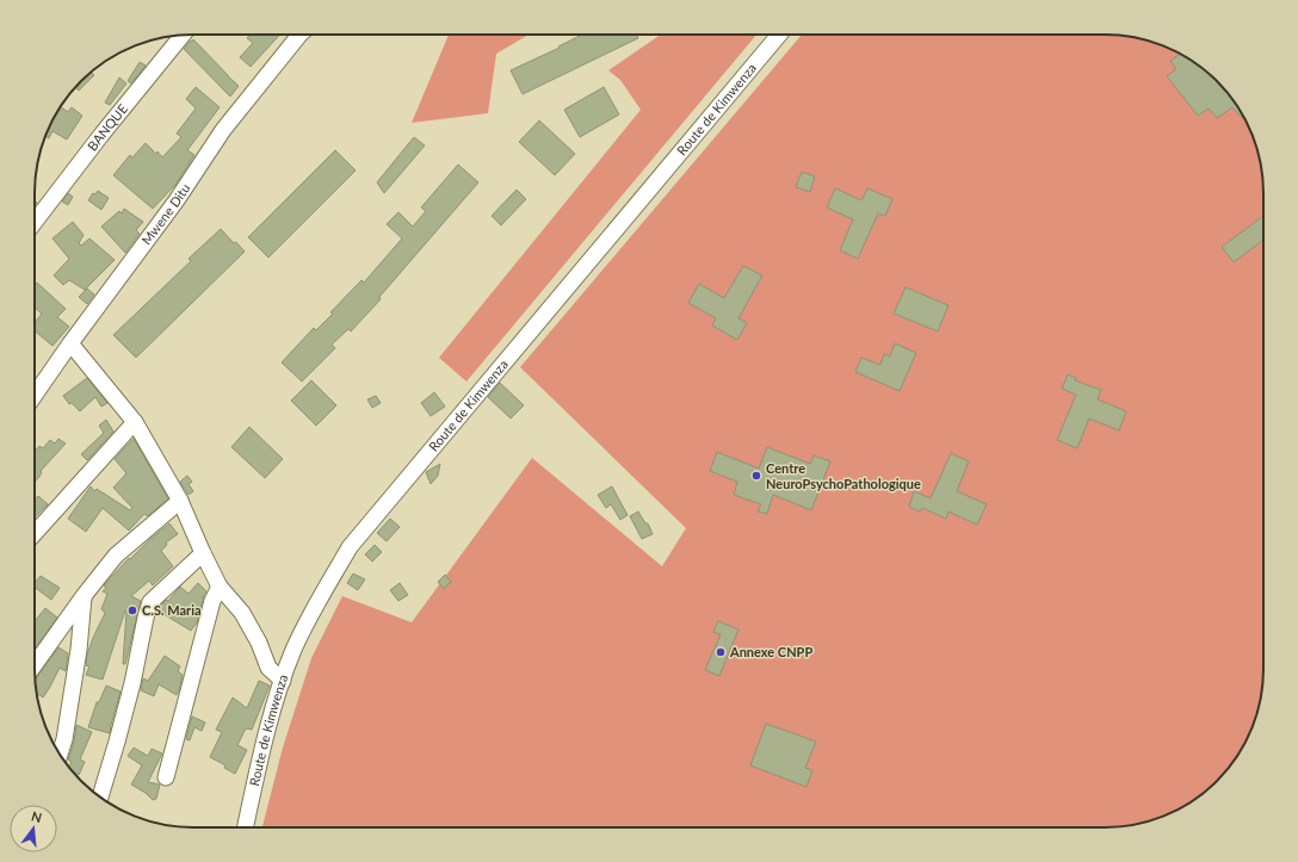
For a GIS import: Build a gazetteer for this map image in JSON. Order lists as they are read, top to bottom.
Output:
{
  "streets": {
    "street": ["Route de Kimwenza", "BANQUE", "Mwene Ditu"]
  },
  "places": ["Centre NeuroPsychoPathologique", "C.S. Maria", "Annexe CNPP"],
  "north": "top"
}
